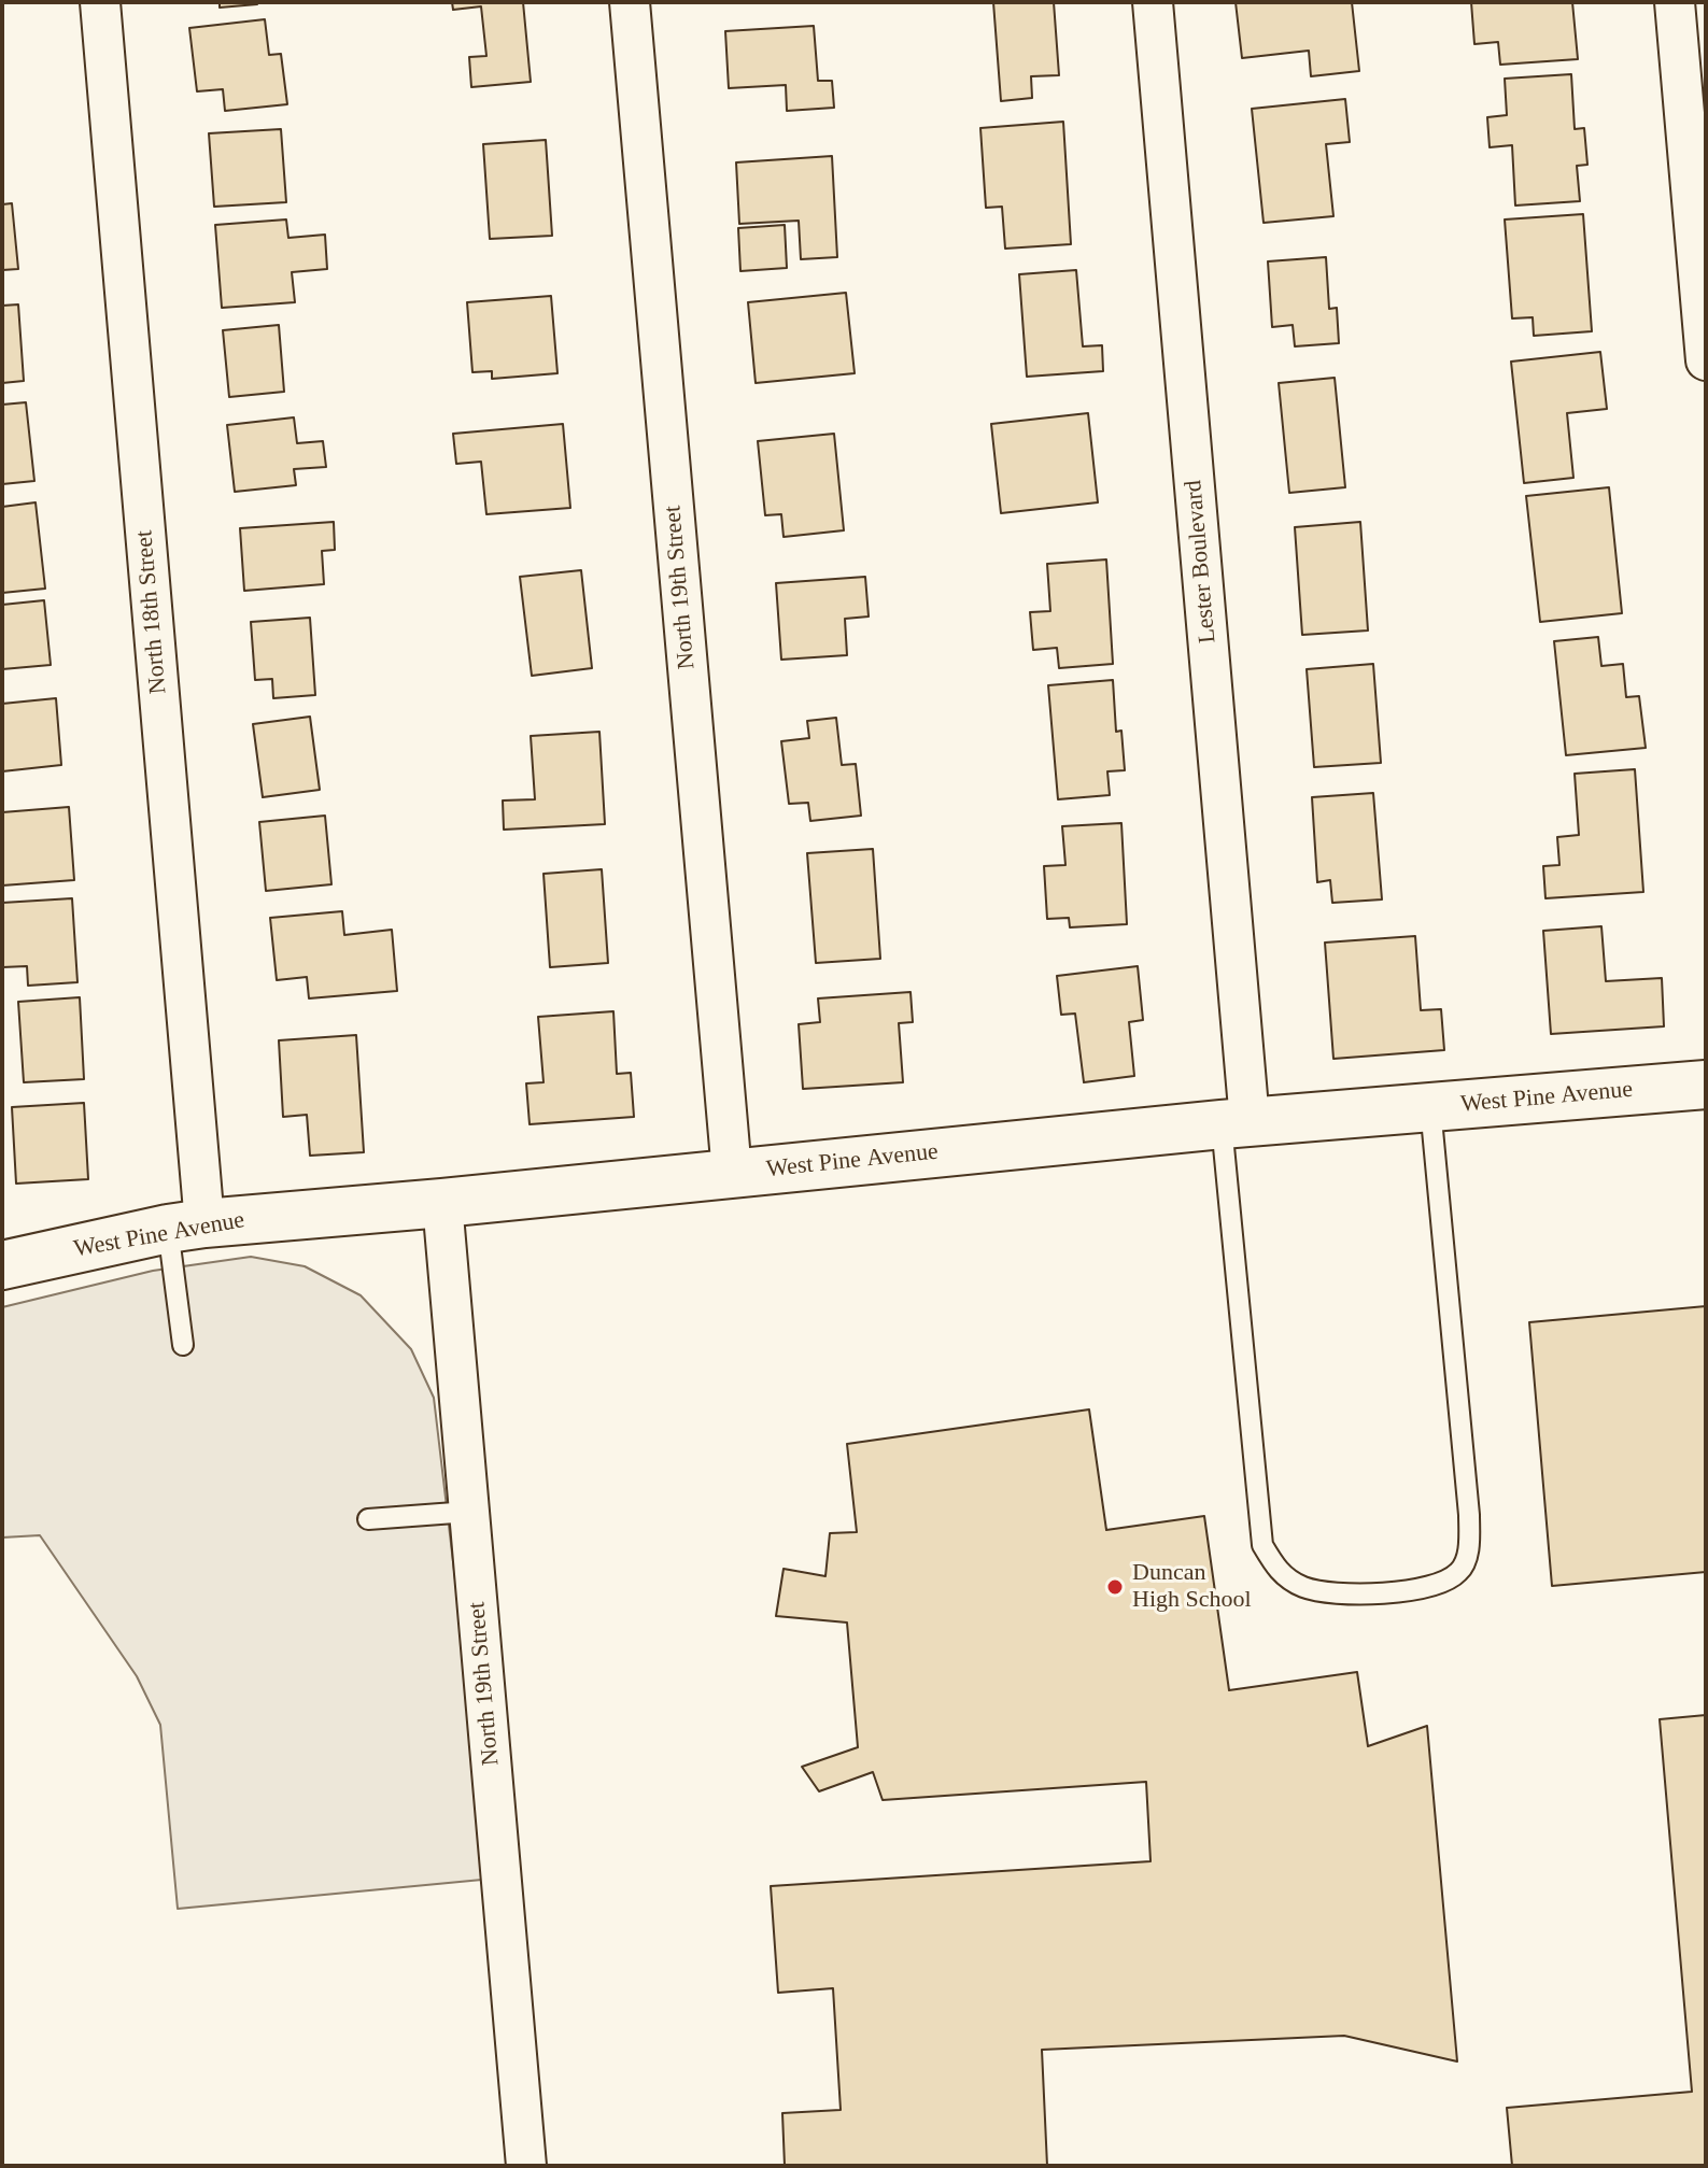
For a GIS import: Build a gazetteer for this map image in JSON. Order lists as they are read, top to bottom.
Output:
{
  "streets": {
    "street": [
      "Lester Boulevard",
      "North 19th Street",
      "North 18th Street",
      "West Pine Avenue"
    ]
  },
  "crossings": [
    ["Lester Boulevard", "West Pine Avenue"],
    ["North 19th Street", "West Pine Avenue"],
    ["North 18th Street", "West Pine Avenue"]
  ],
  "places": ["Duncan High School"]
}
